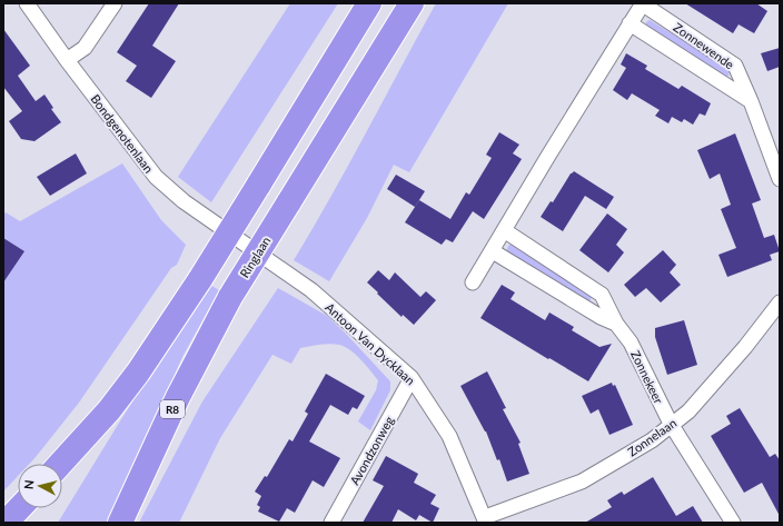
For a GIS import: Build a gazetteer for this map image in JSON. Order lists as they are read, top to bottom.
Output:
{
  "streets": {
    "highway": ["Ringlaan", "R8"],
    "street": [
      "Zonnewende",
      "Bondgenotenlaan",
      "Antoon Van Dycklaan",
      "Zonnekeer",
      "Zonnelaan",
      "Avondzonweg"
    ]
  },
  "crossings": [
    ["Bondgenotenlaan", "Antoon Van Dycklaan"],
    ["Antoon Van Dycklaan", "Zonnelaan"],
    ["Antoon Van Dycklaan", "Avondzonweg"],
    ["Zonnekeer", "Zonnelaan"]
  ],
  "north": "left"
}
